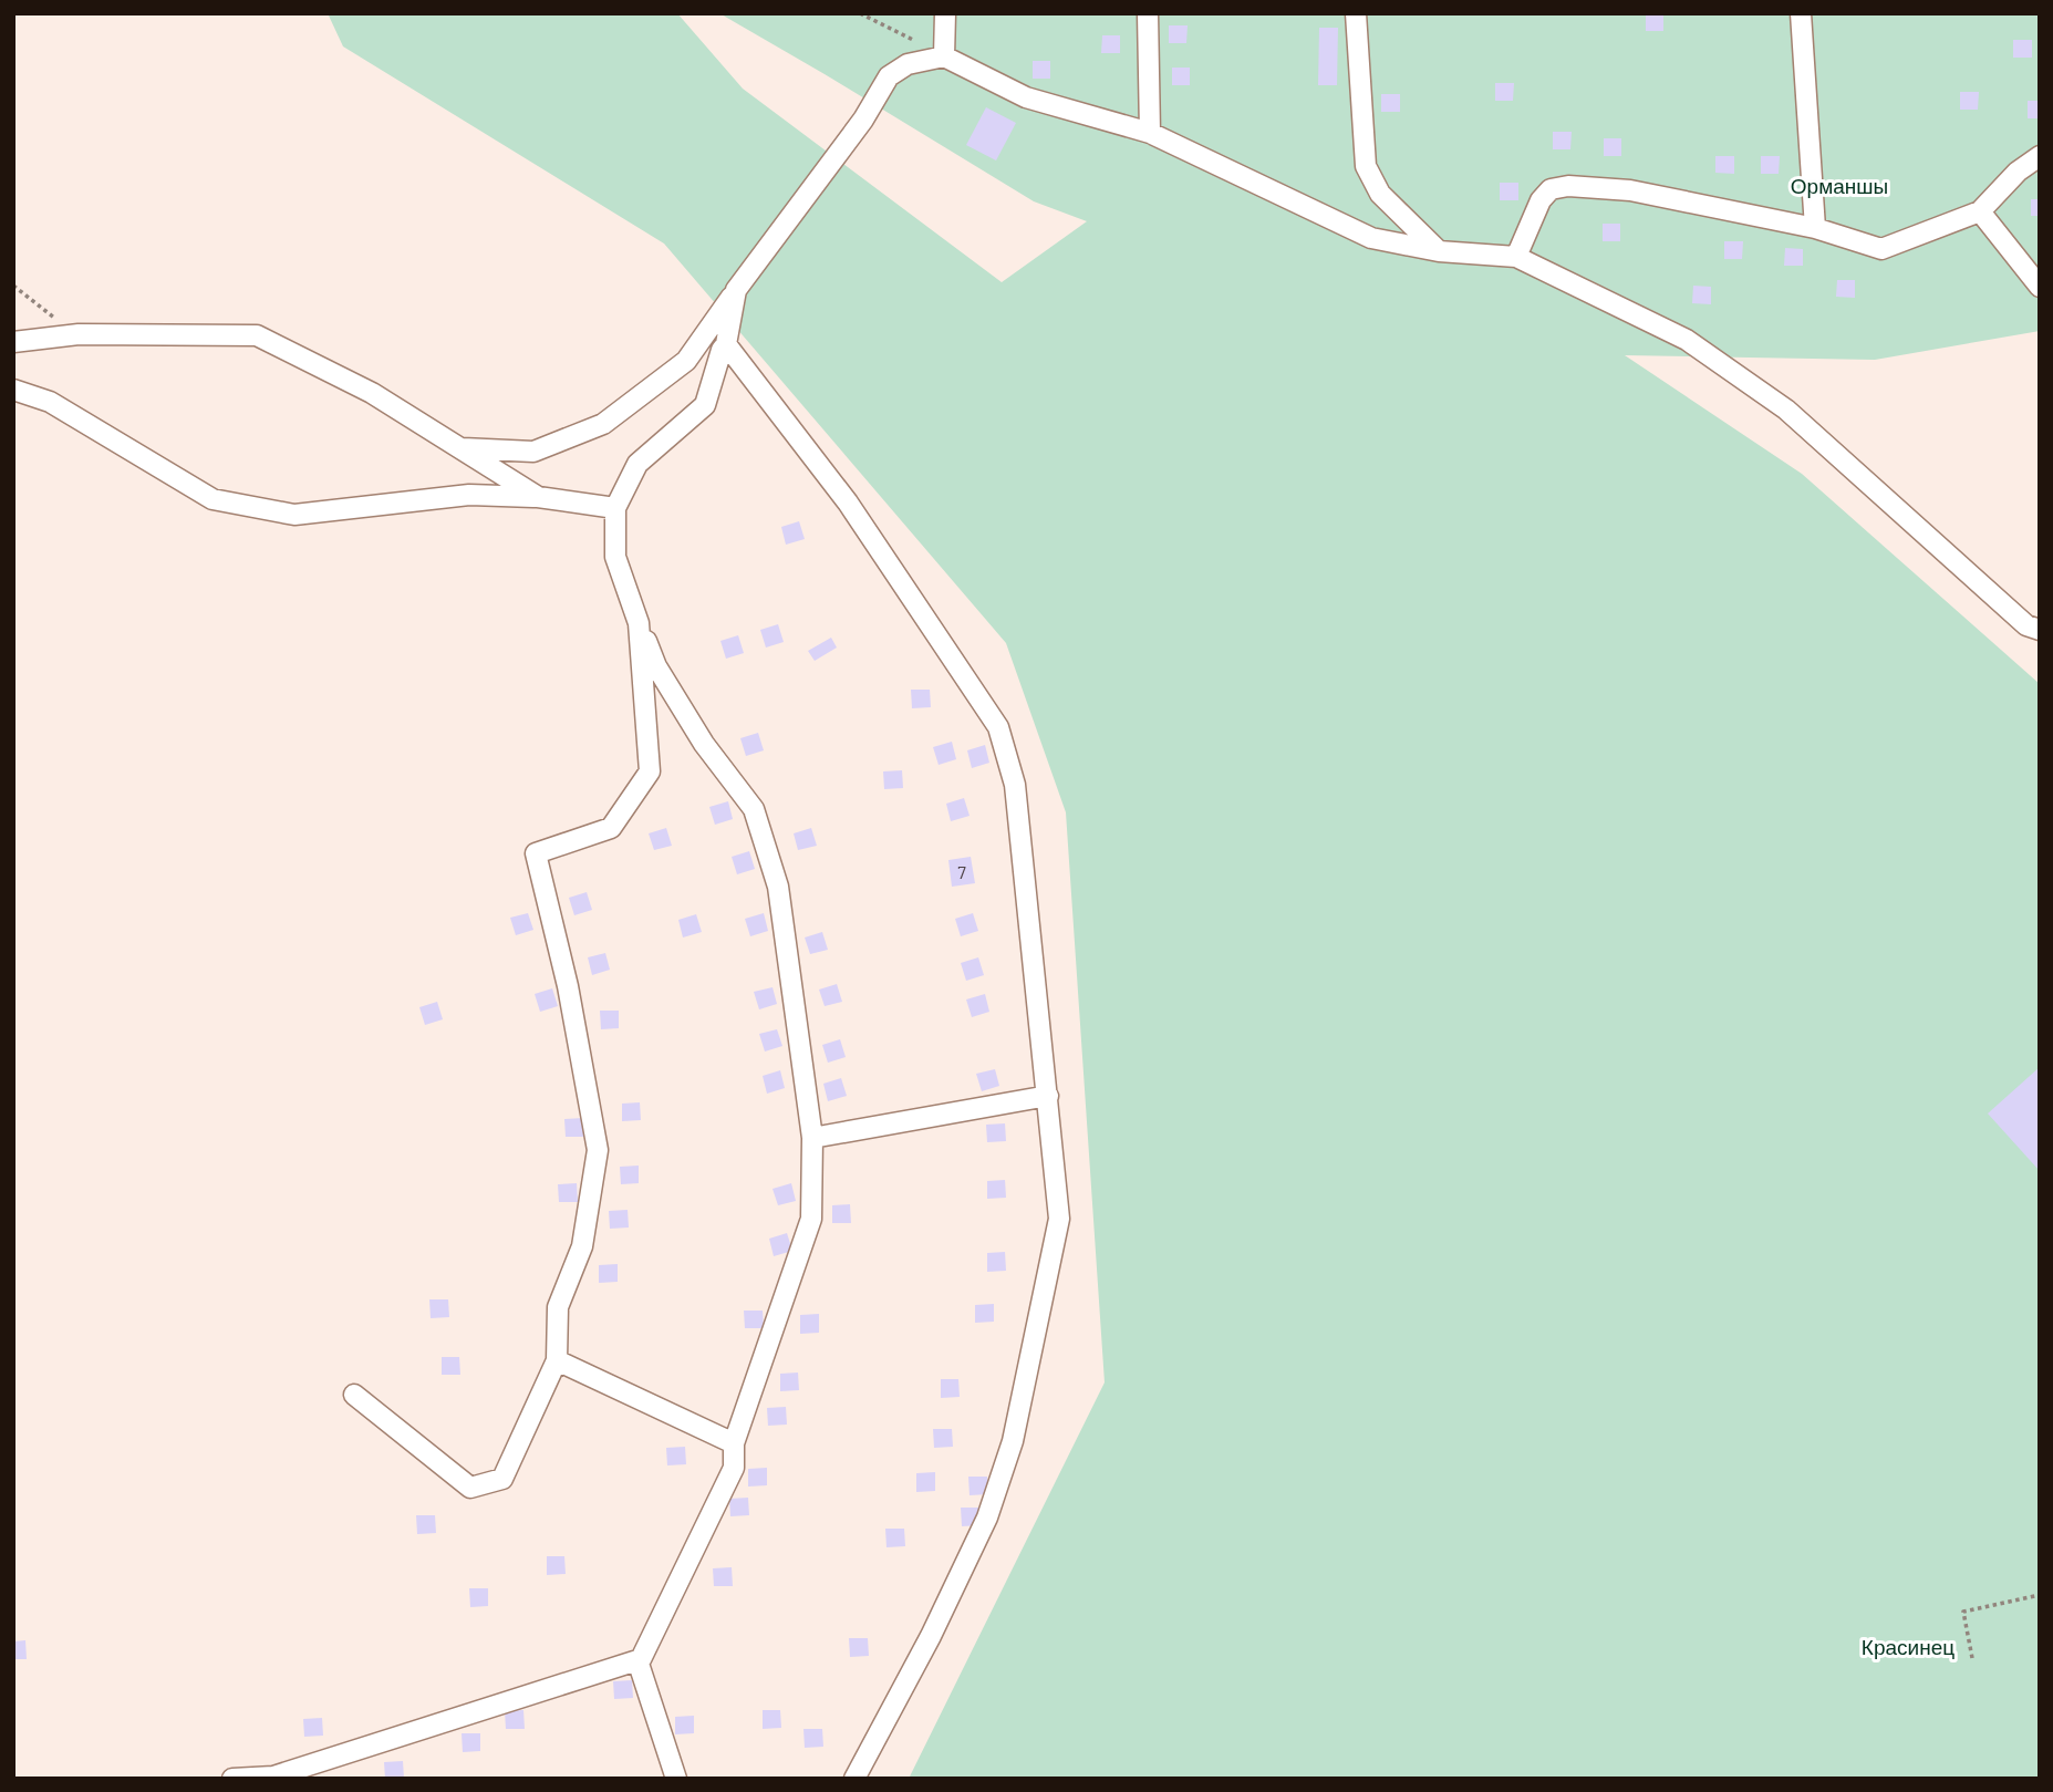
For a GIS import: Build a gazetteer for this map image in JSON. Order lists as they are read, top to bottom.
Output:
{
  "parks": ["Орманшы", "Красинец"],
  "house_numbers": ["7"]
}
